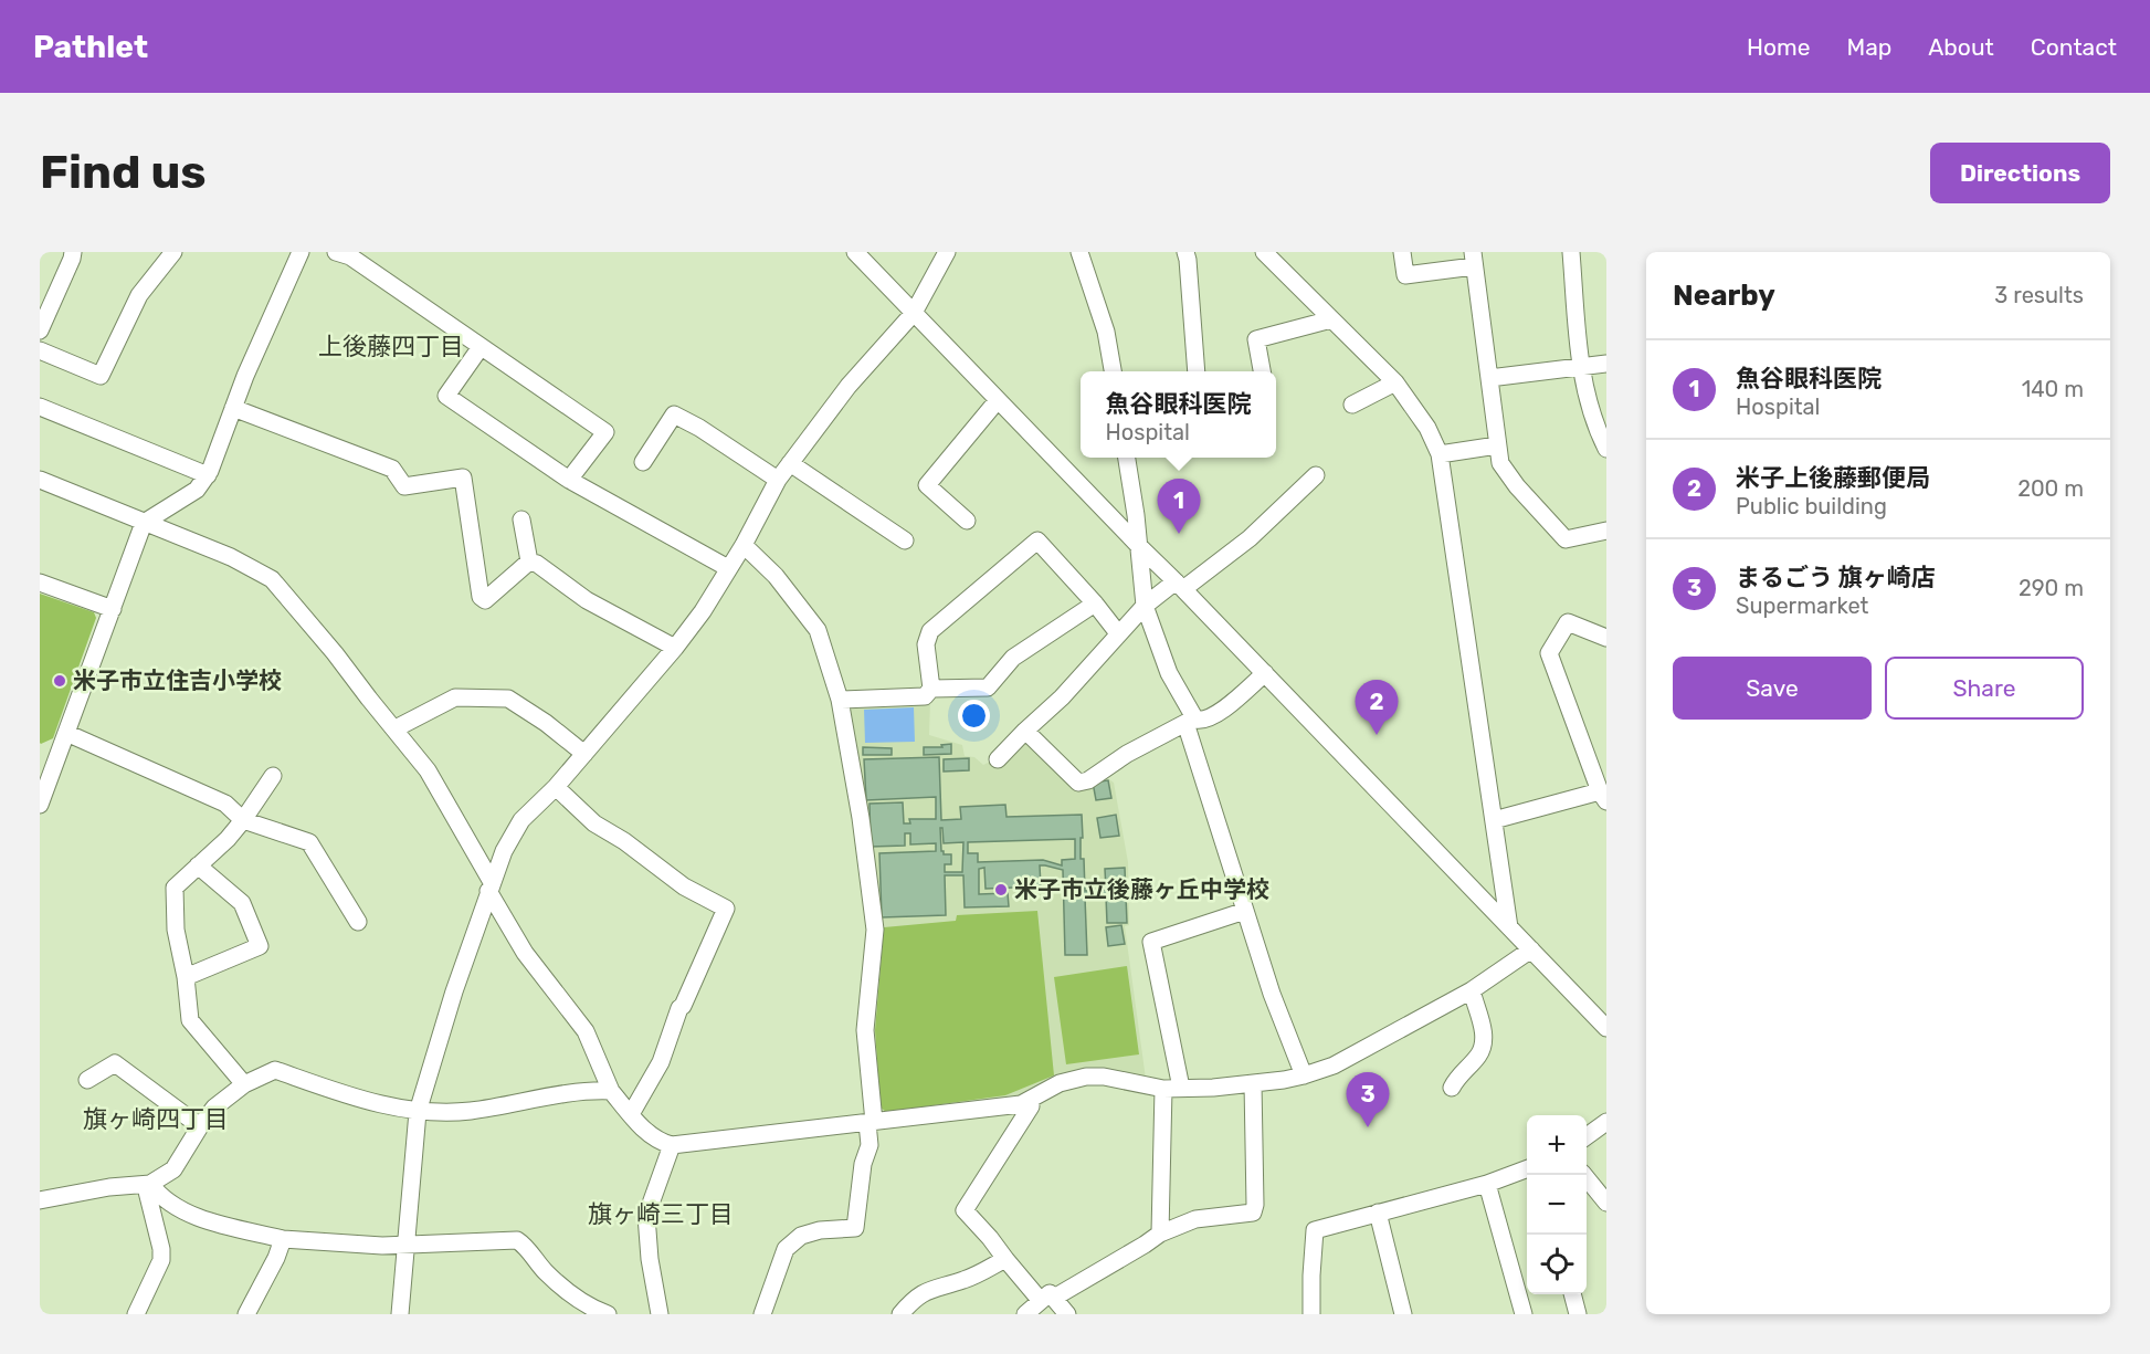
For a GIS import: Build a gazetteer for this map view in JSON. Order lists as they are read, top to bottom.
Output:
{
  "districts": ["上後藤四丁目", "旗ヶ崎四丁目", "旗ヶ崎三丁目"],
  "places": ["米子市立住吉小学校", "米子市立後藤ヶ丘中学校"],
  "page": {
    "header": "Pathlet",
    "nav": [
      "Home",
      "Map",
      "About",
      "Contact"
    ],
    "buttons": [
      "Directions",
      ["Save", "Share"]
    ],
    "title": "Find us",
    "heading": ["Nearby", "3 results"],
    "list": [
      {
        "mark": "1",
        "name": "魚谷眼科医院",
        "note": "Hospital",
        "value": "140 m"
      },
      {
        "mark": "2",
        "name": "米子上後藤郵便局",
        "note": "Public building",
        "value": "200 m"
      },
      {
        "mark": "3",
        "name": "まるごう 旗ヶ崎店",
        "note": "Supermarket",
        "value": "290 m"
      }
    ],
    "popup": ["魚谷眼科医院", "Hospital"],
    "pins": ["1", "2", "3"],
    "map_buttons": ["+", "−"]
  }
}
